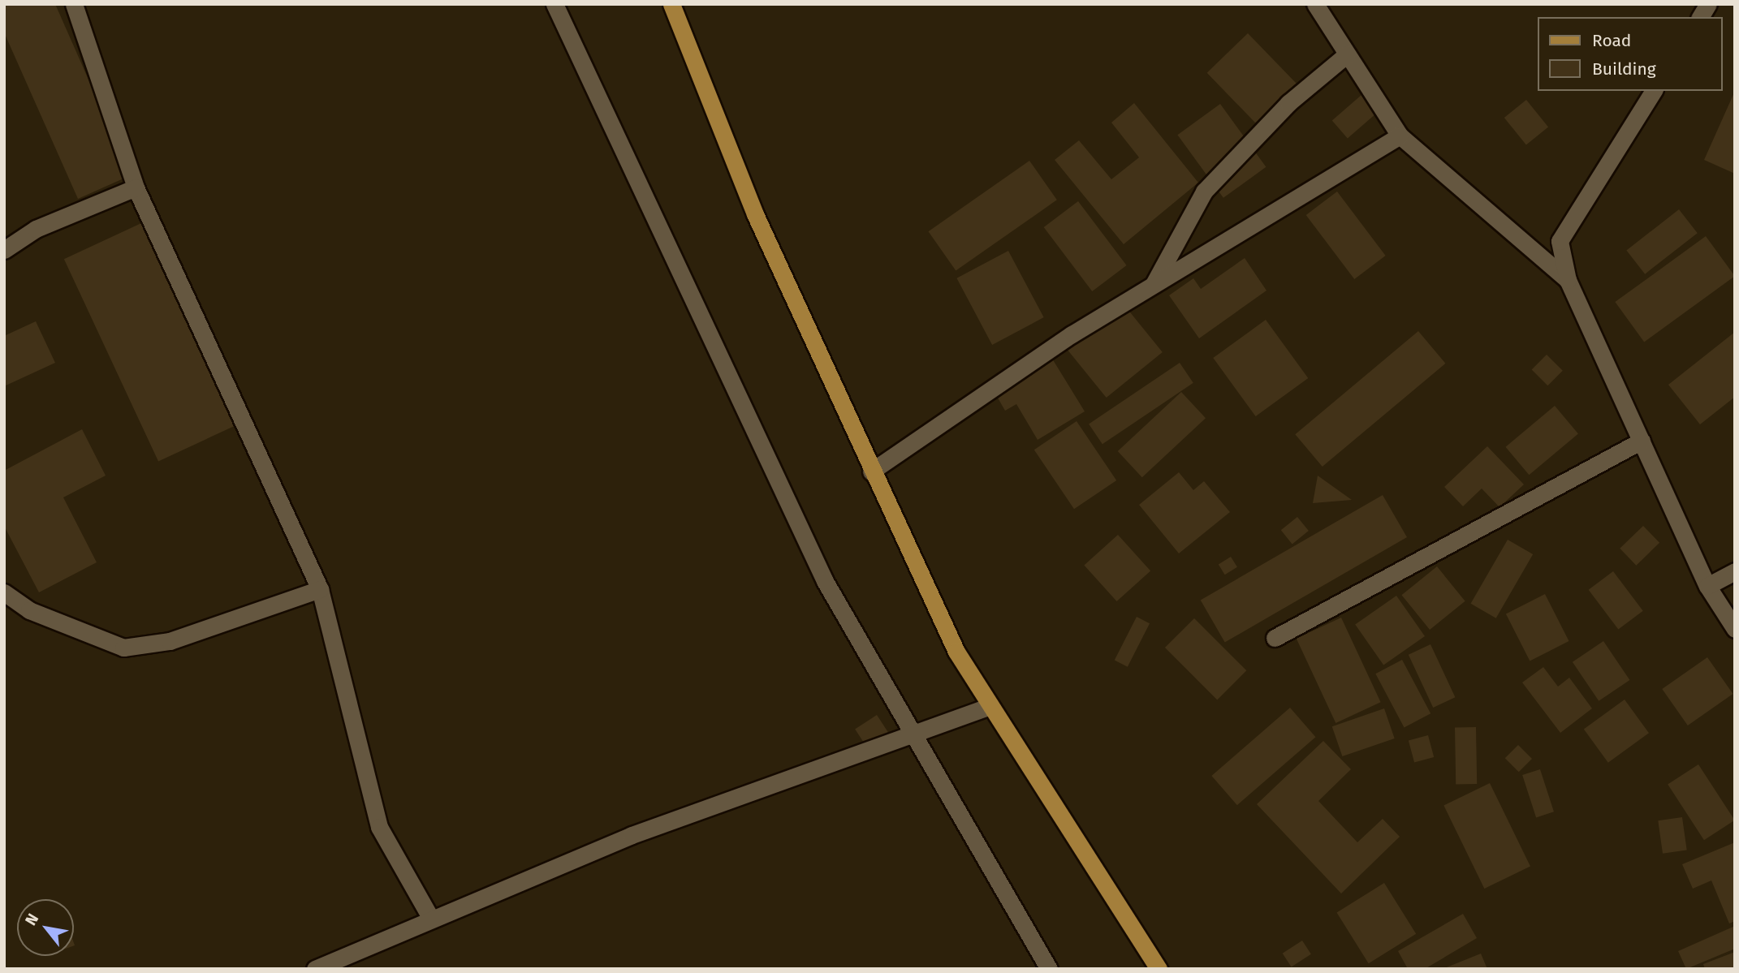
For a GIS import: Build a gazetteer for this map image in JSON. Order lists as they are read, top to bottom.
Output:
{
  "legend": ["Road", "Building"],
  "north": "top left"
}
